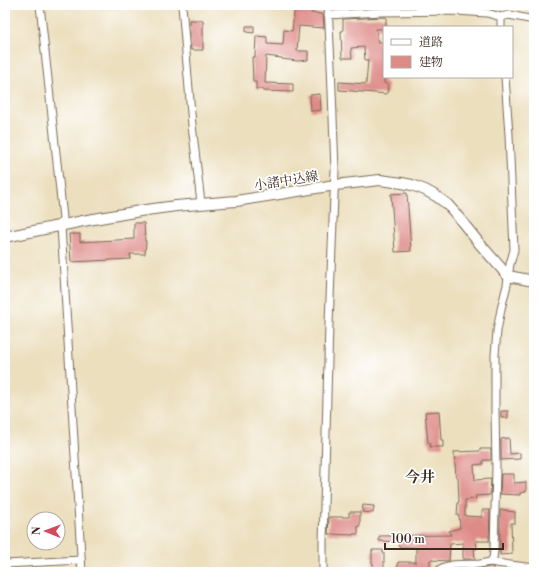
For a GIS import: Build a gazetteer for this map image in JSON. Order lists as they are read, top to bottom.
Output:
{
  "streets": {
    "main road": ["小諸中込線"]
  },
  "districts": ["今井"],
  "legend": ["道路", "建物"],
  "scale_bar": "100 m",
  "north": "left"
}
